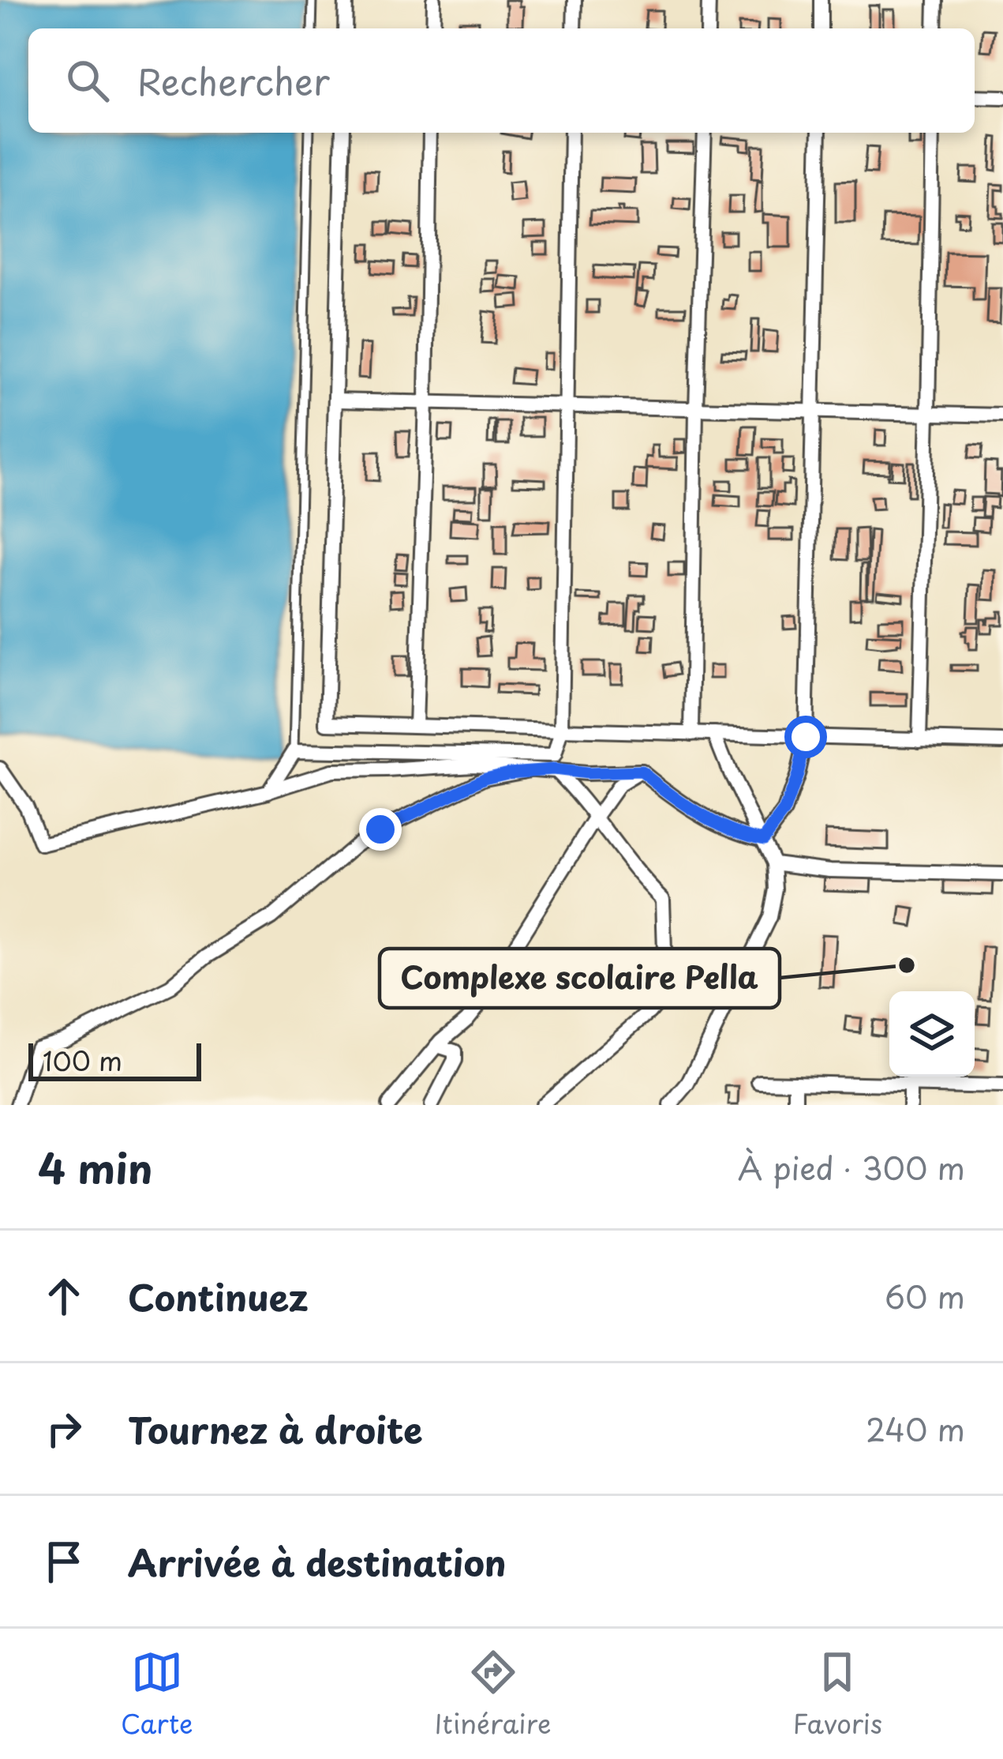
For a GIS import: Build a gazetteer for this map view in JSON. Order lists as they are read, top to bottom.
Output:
{
  "places": ["Complexe scolaire Pella"],
  "scale_bar": "100 m",
  "page": {
    "search": "Rechercher",
    "scale": "100 m",
    "heading": ["4 min", "À pied · 300 m"],
    "list": [
      ["Continuez", "60 m"],
      ["Tournez à droite", "240 m"],
      "Arrivée à destination"
    ],
    "nav": ["Carte", "Itinéraire", "Favoris"]
  }
}
